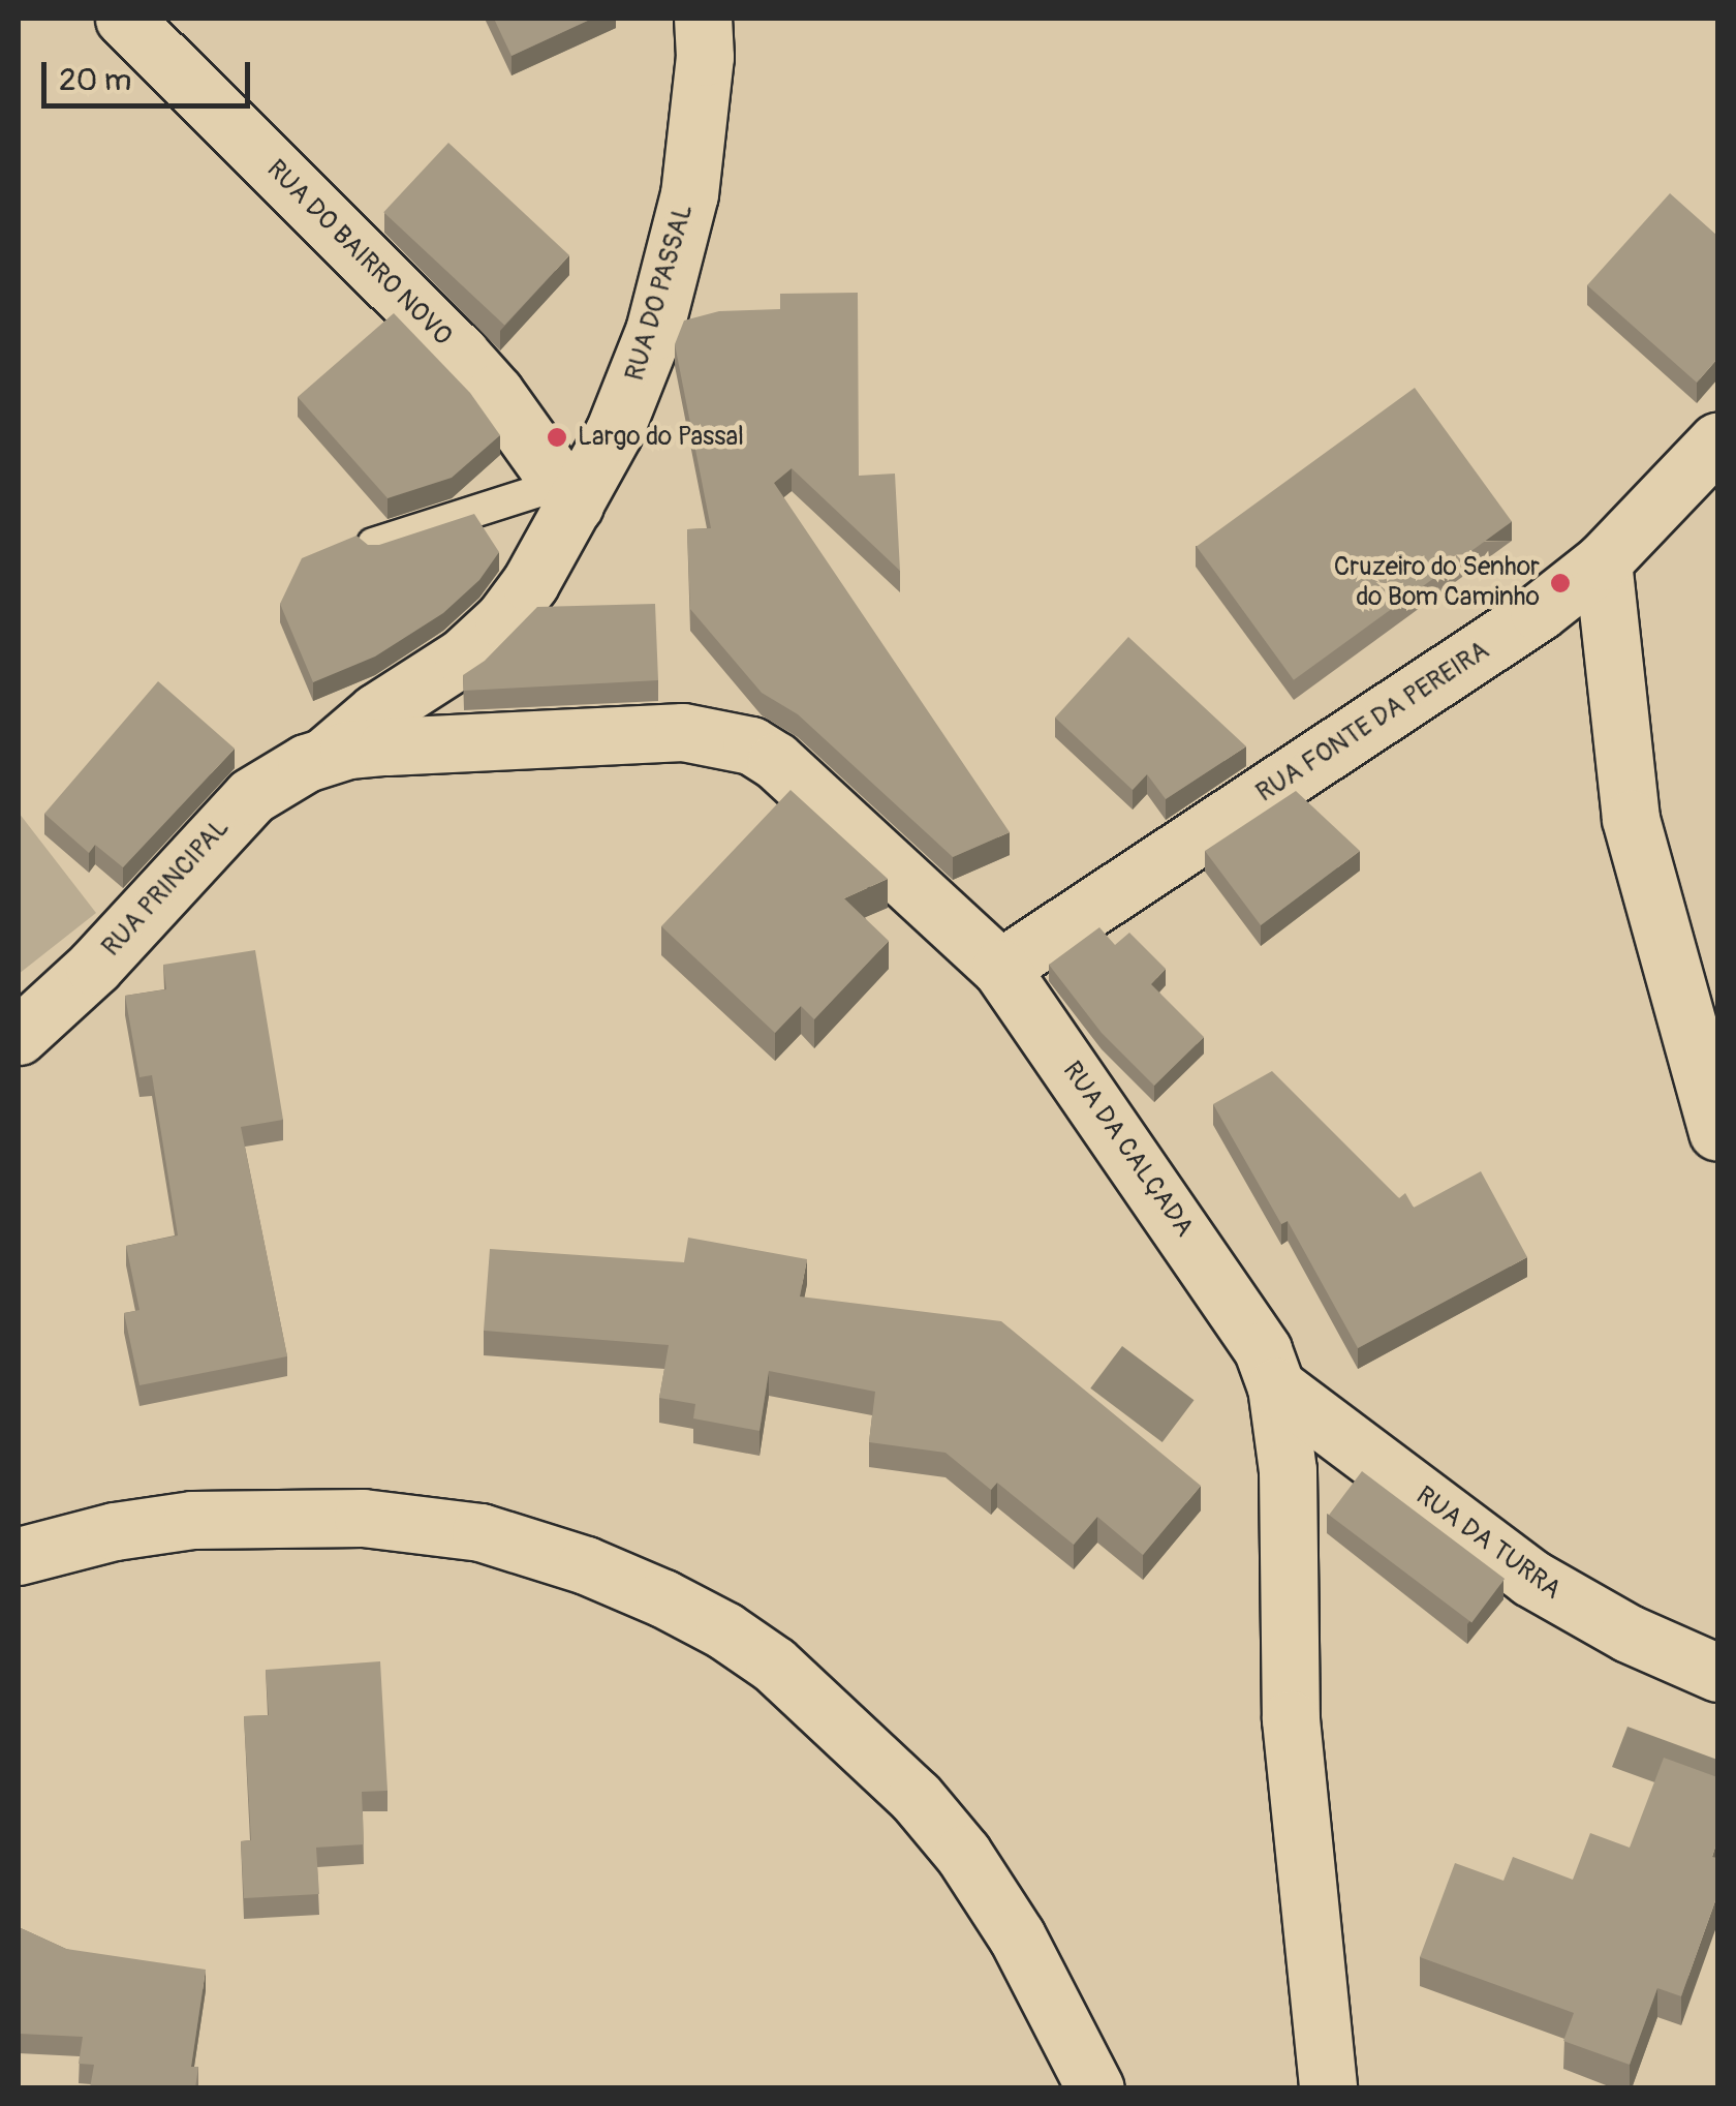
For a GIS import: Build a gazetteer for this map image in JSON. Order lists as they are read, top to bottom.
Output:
{
  "streets": {
    "street": [
      "RUA DO BAIRRO NOVO",
      "RUA DO PASSAL",
      "RUA FONTE DA PEREIRA",
      "RUA PRINCIPAL",
      "RUA DA CALÇADA",
      "RUA DA TURRA"
    ]
  },
  "crossings": [
    ["RUA DO BAIRRO NOVO", "RUA DO PASSAL"],
    ["RUA DO PASSAL", "RUA PRINCIPAL"],
    ["RUA DO PASSAL", "RUA DA CALÇADA"],
    ["RUA FONTE DA PEREIRA", "RUA DA CALÇADA"],
    ["RUA PRINCIPAL", "RUA DA CALÇADA"],
    ["RUA DA CALÇADA", "RUA DA TURRA"]
  ],
  "places": ["Largo do Passal", "Cruzeiro do Senhor do Bom Caminho"],
  "scale_bar": "20 m"
}
